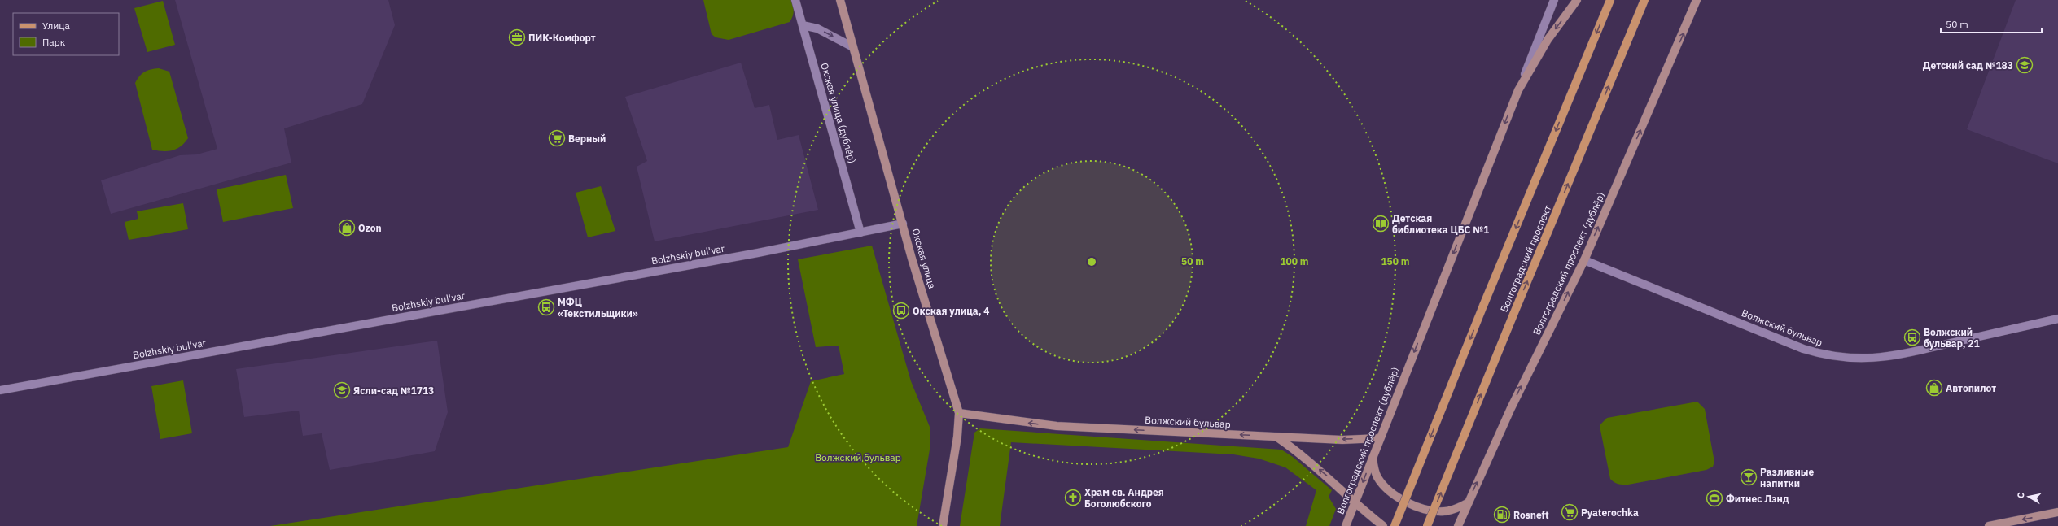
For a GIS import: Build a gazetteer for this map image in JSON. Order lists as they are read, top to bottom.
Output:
{
  "streets": {
    "main road": [
      "Окская улица",
      "Волгоградский проспект",
      "Волгоградский проспект (дублёр)",
      "Волжский бульвар"
    ],
    "street": ["Окская улица (дублёр)", "Bolzhskiy bul'var"]
  },
  "crossings": [
    ["Окская улица (дублёр)", "Bolzhskiy bul'var"],
    ["Окская улица", "Волжский бульвар"],
    ["Волгоградский проспект (дублёр)", "Волжский бульвар"]
  ],
  "one_way": ["Волжский бульвар"],
  "parks": ["Волжский бульвар"],
  "places": {
    "office": ["ПИК-Комфорт"],
    "school or university": ["Детский сад №183", "Ясли-сад №1713"],
    "supermarket": ["Верный", "Pyaterochka"],
    "library": ["Детская библиотека ЦБС №1"],
    "shop": ["Ozon", "Автопилот"],
    "bus stop": ["МФЦ «Текстильщики»", "Окская улица, 4", "Волжский бульвар, 21"],
    "bar": ["Разливные напитки"],
    "church": ["Храм св. Андрея Боголюбского"],
    "sports": ["Фитнес Лэнд"],
    "fuel station": ["Rosneft"]
  },
  "legend": ["Улица", "Парк"],
  "scale_bar": "50 m",
  "north": "left",
  "rings": ["50 m", "100 m", "150 m"]
}
